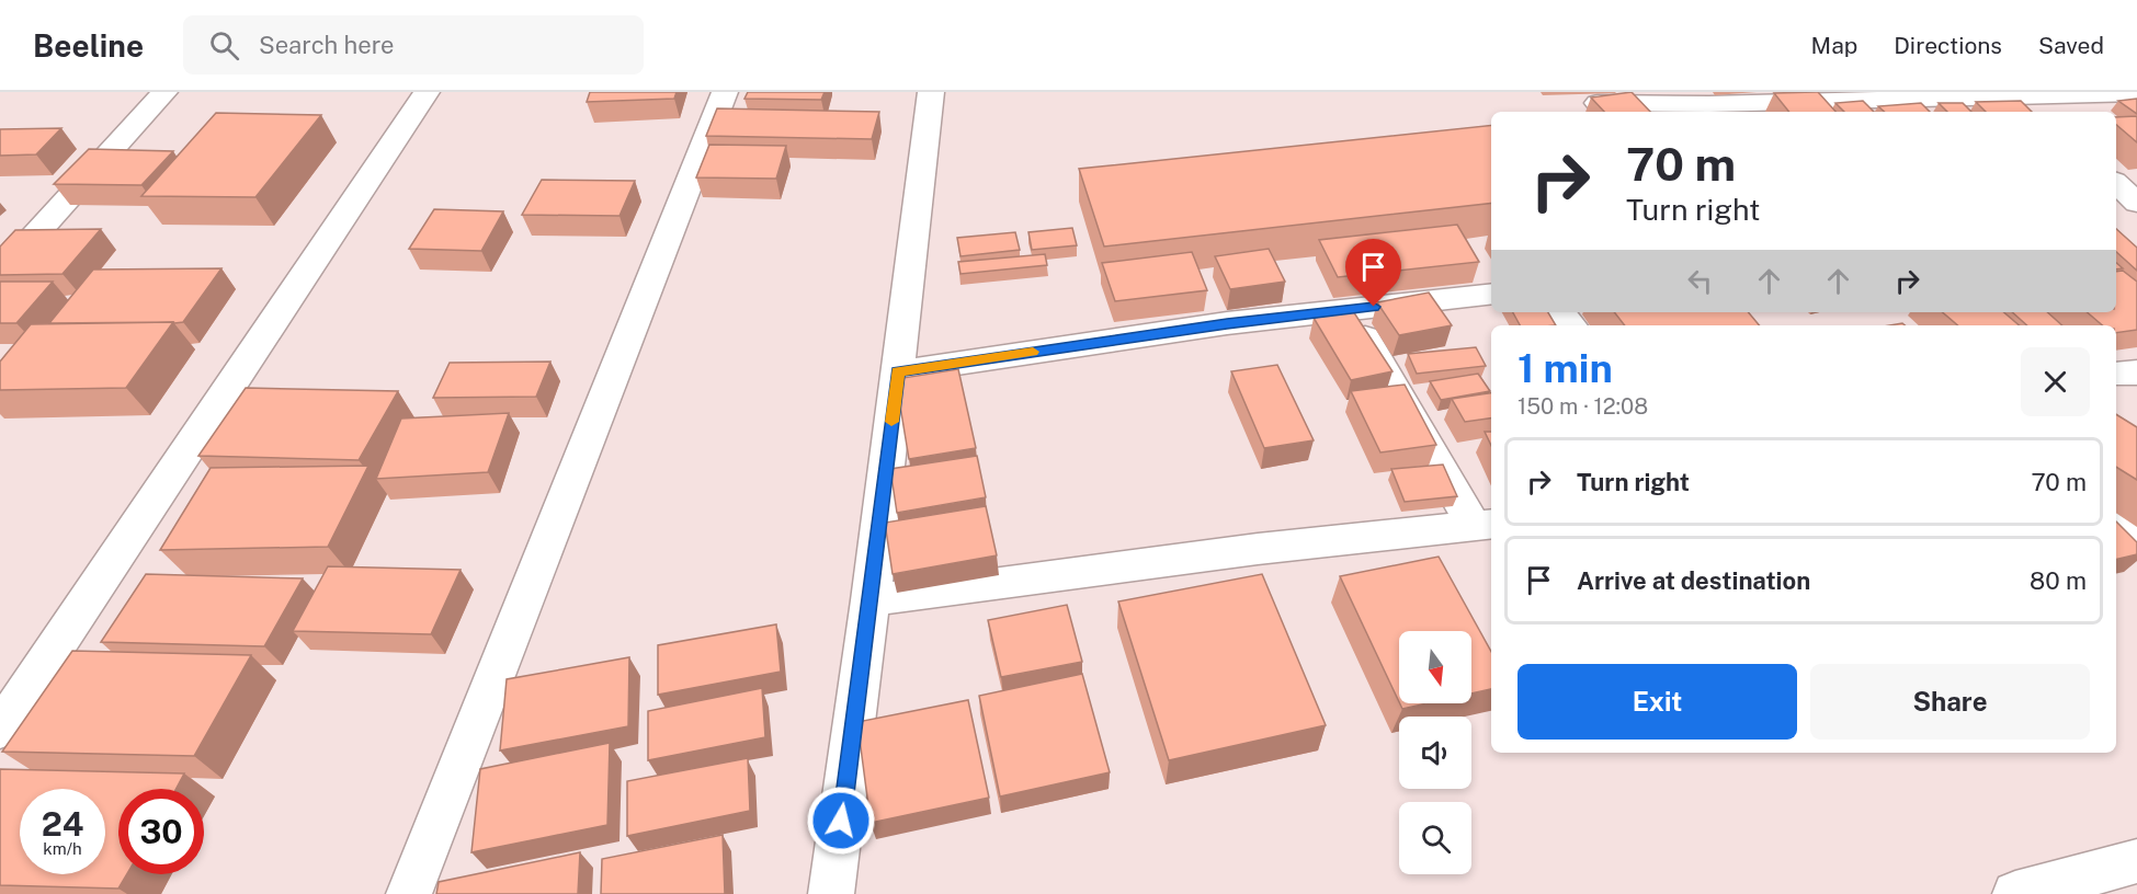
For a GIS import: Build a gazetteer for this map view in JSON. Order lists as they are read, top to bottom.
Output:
{
  "north": "bottom",
  "page": {
    "header": "Beeline",
    "search": "Search here",
    "nav": ["Map", "Directions", "Saved"],
    "turn": ["70 m", "Turn right"],
    "heading": ["1 min", "150 m · 12:08"],
    "list": [
      {
        "name": "Turn right",
        "value": "70 m"
      },
      {
        "name": "Arrive at destination",
        "value": "80 m"
      }
    ],
    "buttons": ["Exit", "Share"],
    "speed": "24 km/h",
    "limit": "30"
  }
}
